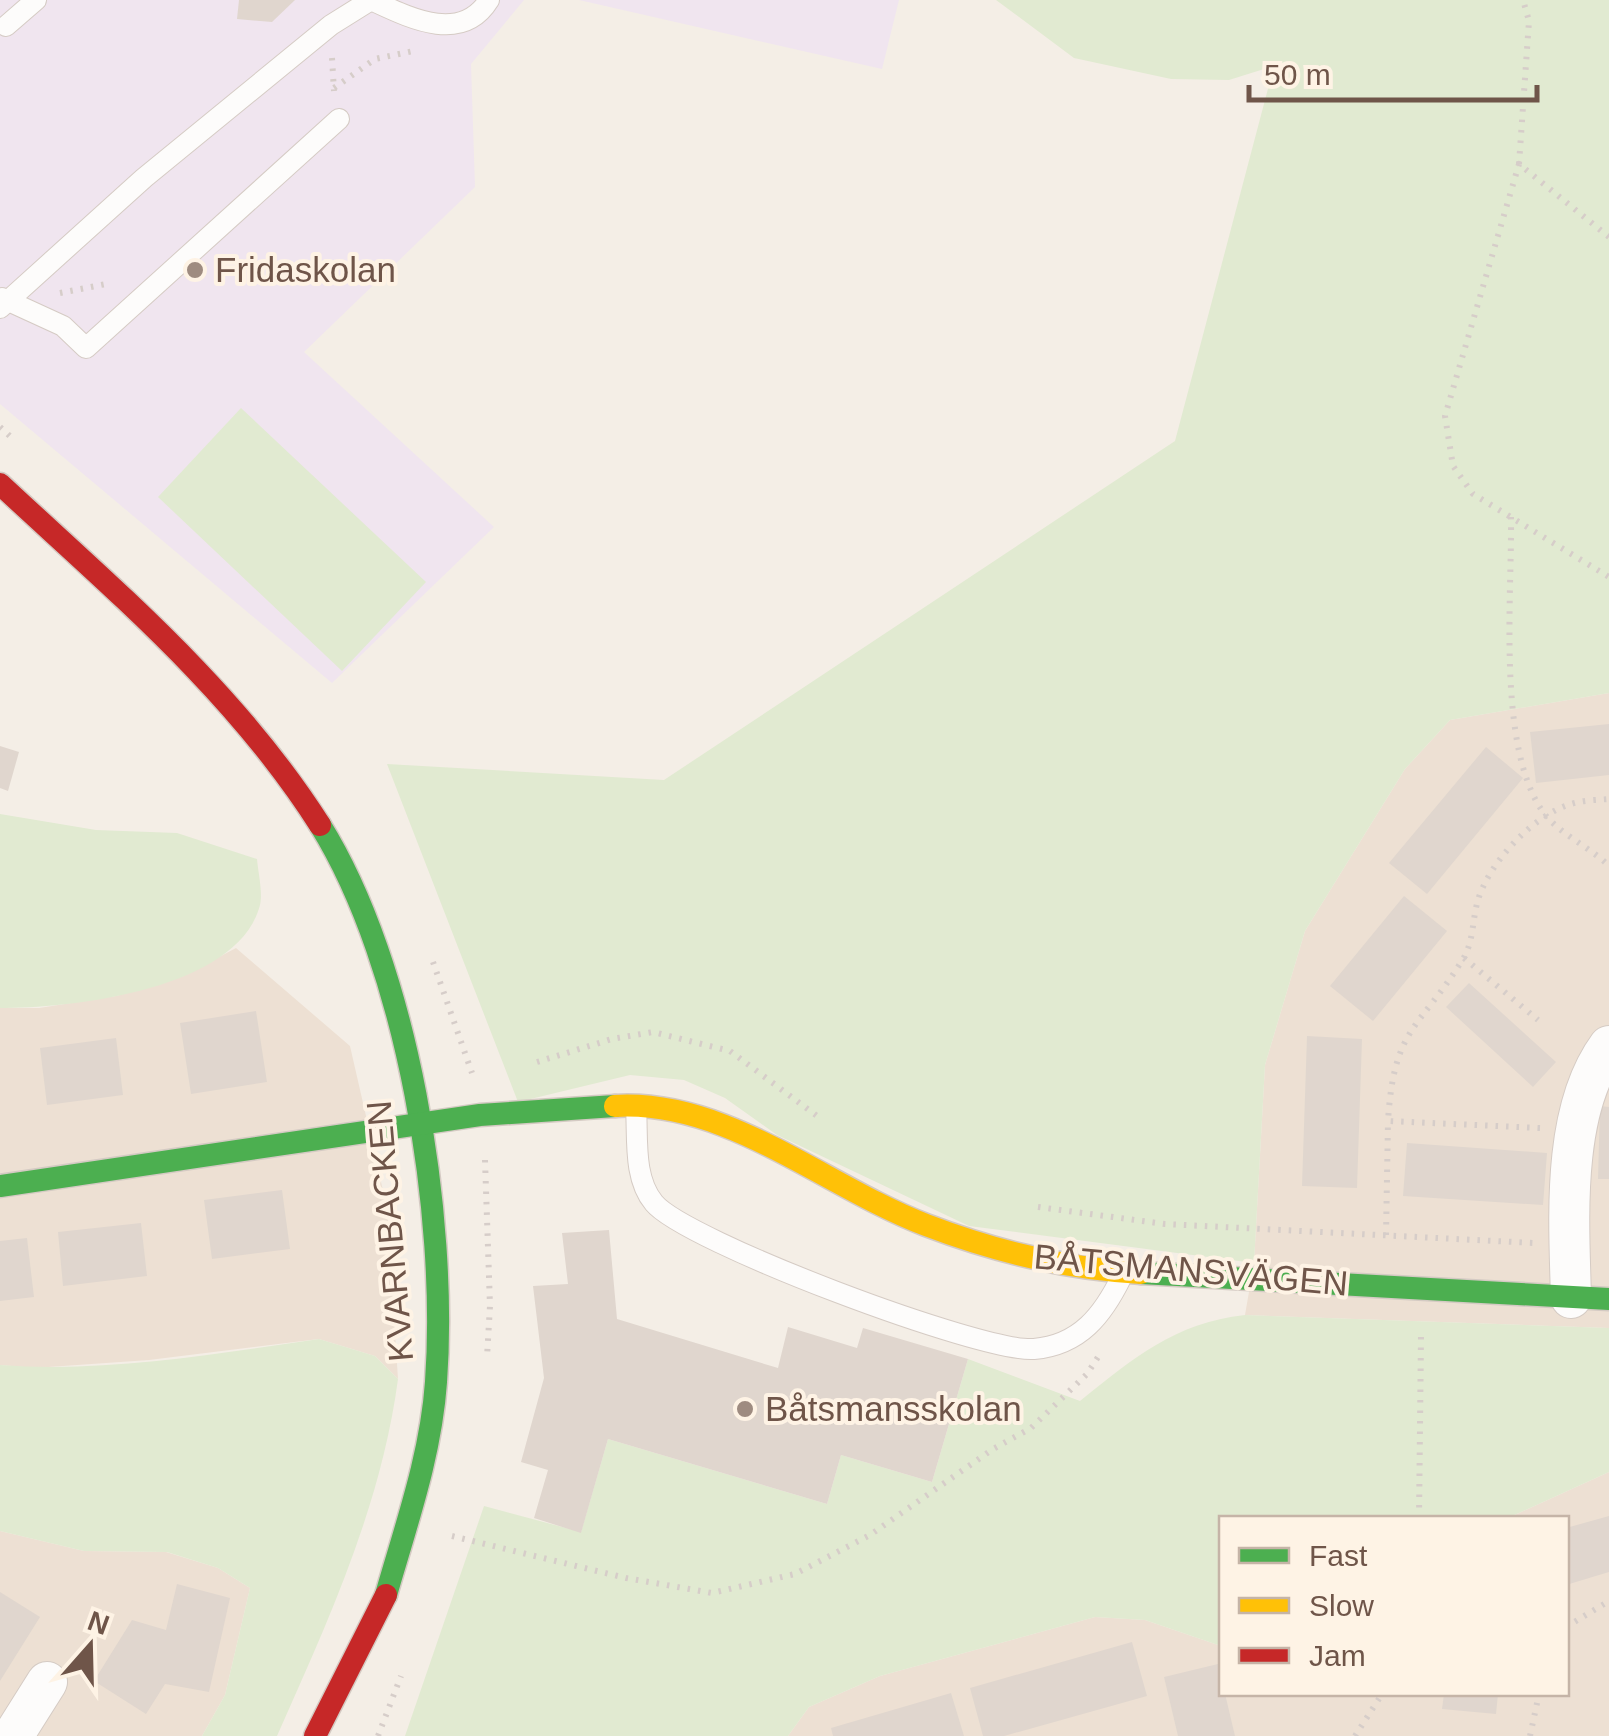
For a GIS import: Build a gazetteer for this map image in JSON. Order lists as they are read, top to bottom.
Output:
{
  "streets": {
    "street": ["KVARNBACKEN", "BÅTSMANSVÄGEN"]
  },
  "crossings": [
    ["KVARNBACKEN", "BÅTSMANSVÄGEN"]
  ],
  "places": ["Fridaskolan", "Båtsmansskolan"],
  "legend": ["Fast", "Slow", "Jam"],
  "scale_bar": "50 m",
  "north": "top"
}
